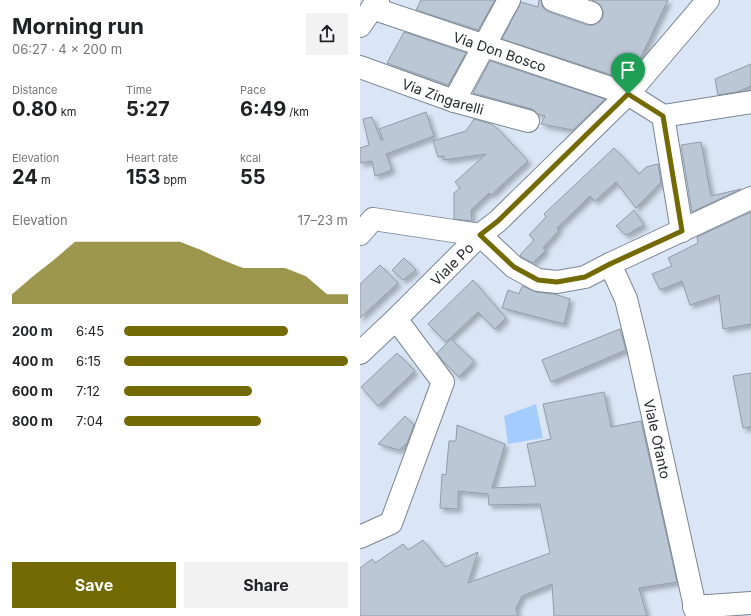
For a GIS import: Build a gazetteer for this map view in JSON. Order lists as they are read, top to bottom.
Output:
{
  "streets": {
    "street": [
      "Via Don Bosco",
      "Via Zingarelli",
      "Viale Po",
      "Viale Ofanto"
    ]
  },
  "crossings": [
    ["Via Don Bosco", "Viale Po"]
  ],
  "page": {
    "heading": ["Morning run", "06:27 · 4 × 200 m"],
    "stats": [
      ["Distance", "0.80 km"],
      ["Time", "5:27"],
      ["Pace", "6:49 /km"],
      ["Elevation", "24 m"],
      ["Heart rate", "153 bpm"],
      ["kcal", "55"]
    ],
    "chart": ["Elevation", "17–23 m"],
    "list": [
      {
        "name": "200 m",
        "note": "6:45"
      },
      {
        "name": "400 m",
        "note": "6:15"
      },
      {
        "name": "600 m",
        "note": "7:12"
      },
      {
        "name": "800 m",
        "note": "7:04"
      }
    ],
    "buttons": ["Save", "Share"]
  }
}
